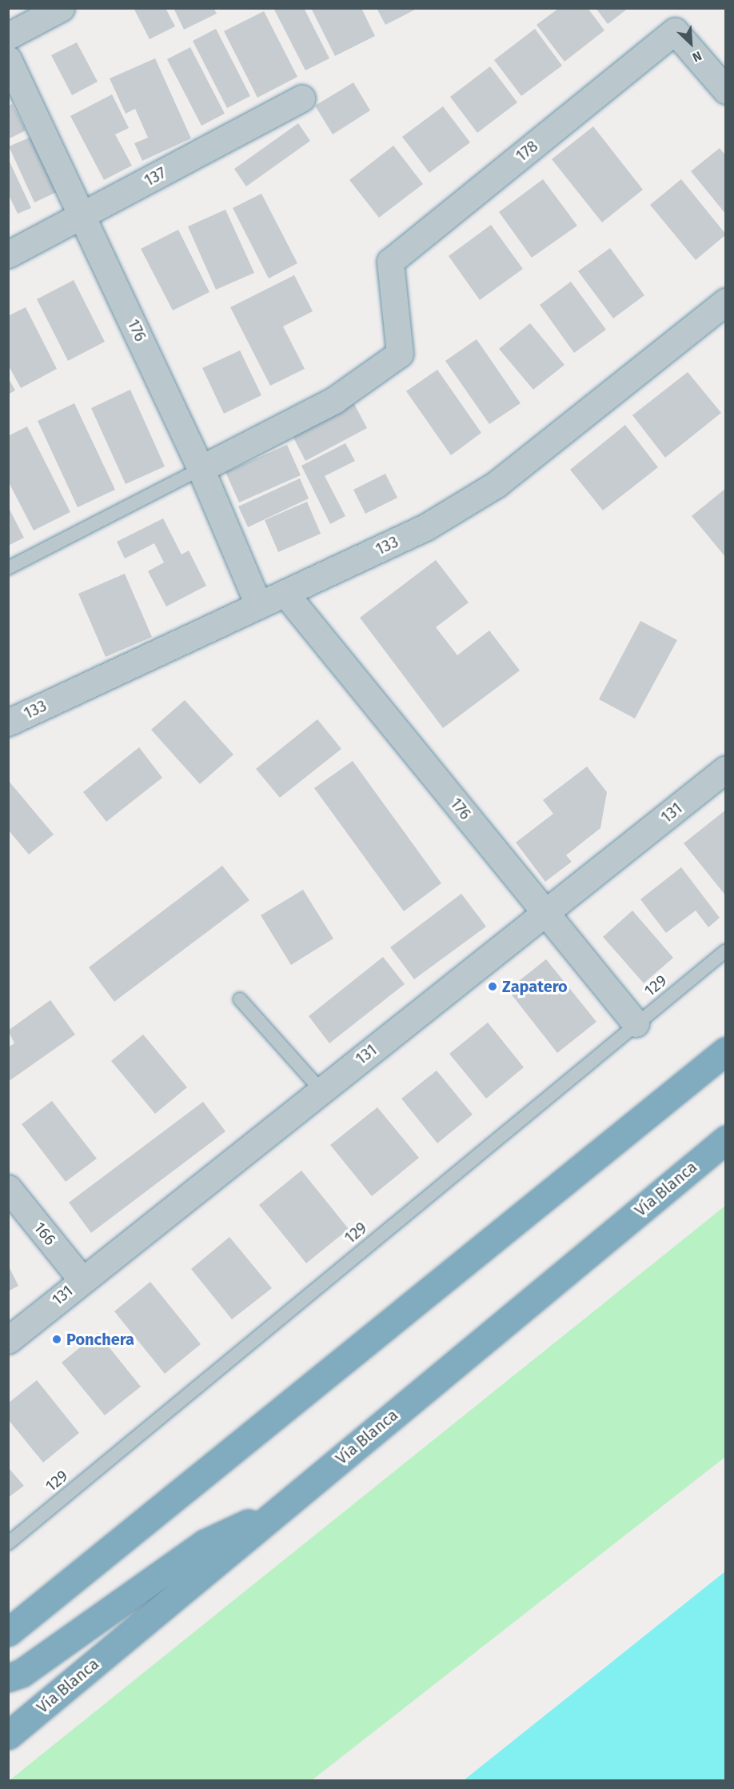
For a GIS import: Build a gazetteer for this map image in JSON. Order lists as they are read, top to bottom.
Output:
{
  "streets": {
    "highway": ["Vía Blanca"],
    "street": [
      "178",
      "137",
      "176",
      "133",
      "131",
      "166"
    ],
    "lane": ["129"]
  },
  "crossings": [
    ["178", "176"],
    ["137", "176"],
    ["176", "133"],
    ["176", "131"],
    ["176", "129"],
    ["131", "166"]
  ],
  "places": ["Zapatero", "Ponchera"],
  "north": "bottom right"
}
